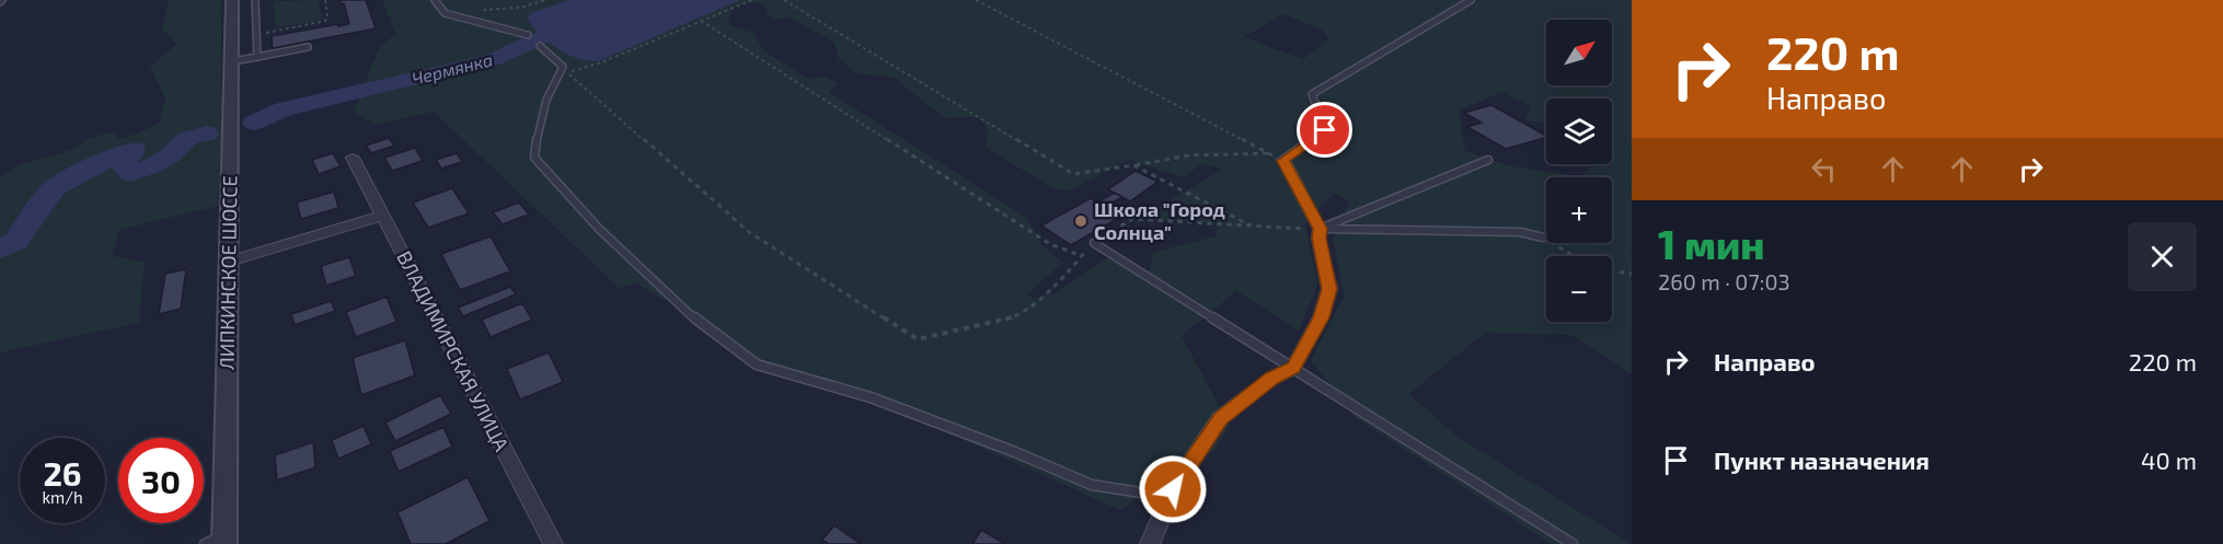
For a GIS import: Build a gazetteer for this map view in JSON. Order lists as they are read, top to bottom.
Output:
{
  "streets": {
    "street": ["ЛИПКИНСКОЕ ШОССЕ", "ВЛАДИМИРСКАЯ УЛИЦА"]
  },
  "water": ["Чермянка"],
  "places": ["Школа \"Город Cолнца\""],
  "north": "top right",
  "page": {
    "turn": ["220 m", "Направо"],
    "map_buttons": ["+", "−"],
    "heading": ["1 мин", "260 m · 07:03"],
    "list": [
      {
        "name": "Направо",
        "value": "220 m"
      },
      {
        "name": "Пункт назначения",
        "value": "40 m"
      }
    ],
    "speed": "26 km/h",
    "limit": "30"
  }
}
